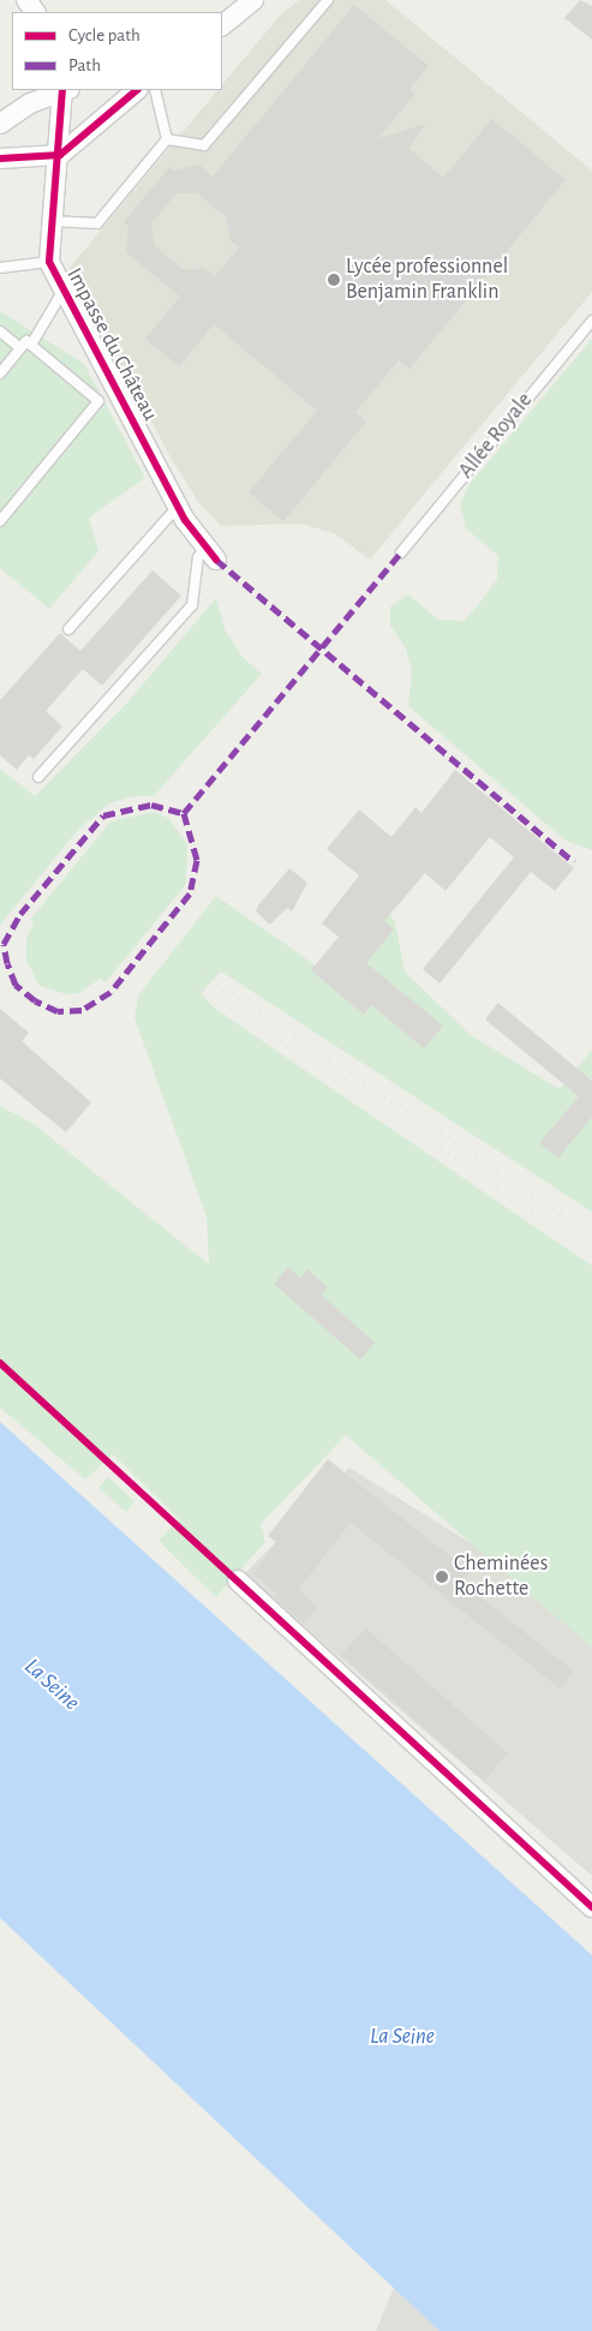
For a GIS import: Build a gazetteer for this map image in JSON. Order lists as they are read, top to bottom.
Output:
{
  "streets": {
    "street": ["Impasse du Château"],
    "lane": ["Allée Royale"]
  },
  "water": ["La Seine"],
  "places": ["Lycée professionnel Benjamin Franklin", "Cheminées Rochette"],
  "legend": ["Cycle path", "Path"]
}
